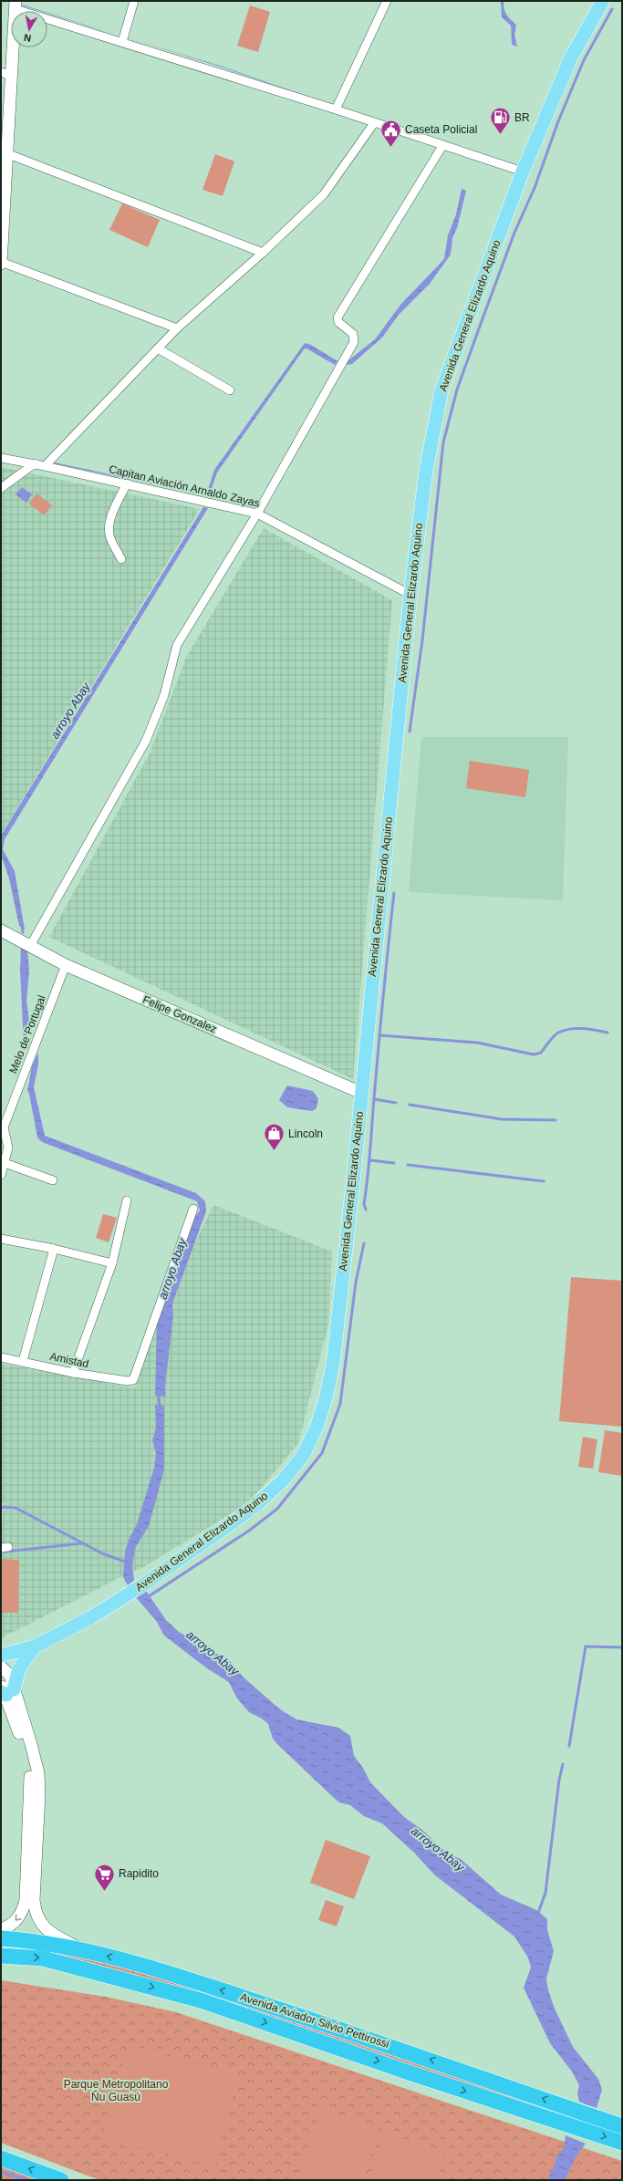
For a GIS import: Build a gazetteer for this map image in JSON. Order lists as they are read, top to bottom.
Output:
{
  "streets": {
    "highway": ["Avenida Aviador Silvio Pettirossi"],
    "main road": ["Avenida General Elizardo Aquino"],
    "street": [
      "Capitan Aviación Arnaldo Zayas",
      "Felipe Gonzalez",
      "Melo de Portugal",
      "Amistad"
    ]
  },
  "crossings": [
    ["Avenida General Elizardo Aquino", "Capitan Aviación Arnaldo Zayas"],
    ["Avenida General Elizardo Aquino", "Felipe Gonzalez"],
    ["Felipe Gonzalez", "Melo de Portugal"]
  ],
  "water": ["arroyo Abay"],
  "parks": ["Parque Metropolitano Ñu Guasú"],
  "places": {
    "fuel station": ["BR"],
    "public building": ["Caseta Policial"],
    "shop": ["Lincoln"],
    "supermarket": ["Rapidito"]
  },
  "north": "bottom"
}
